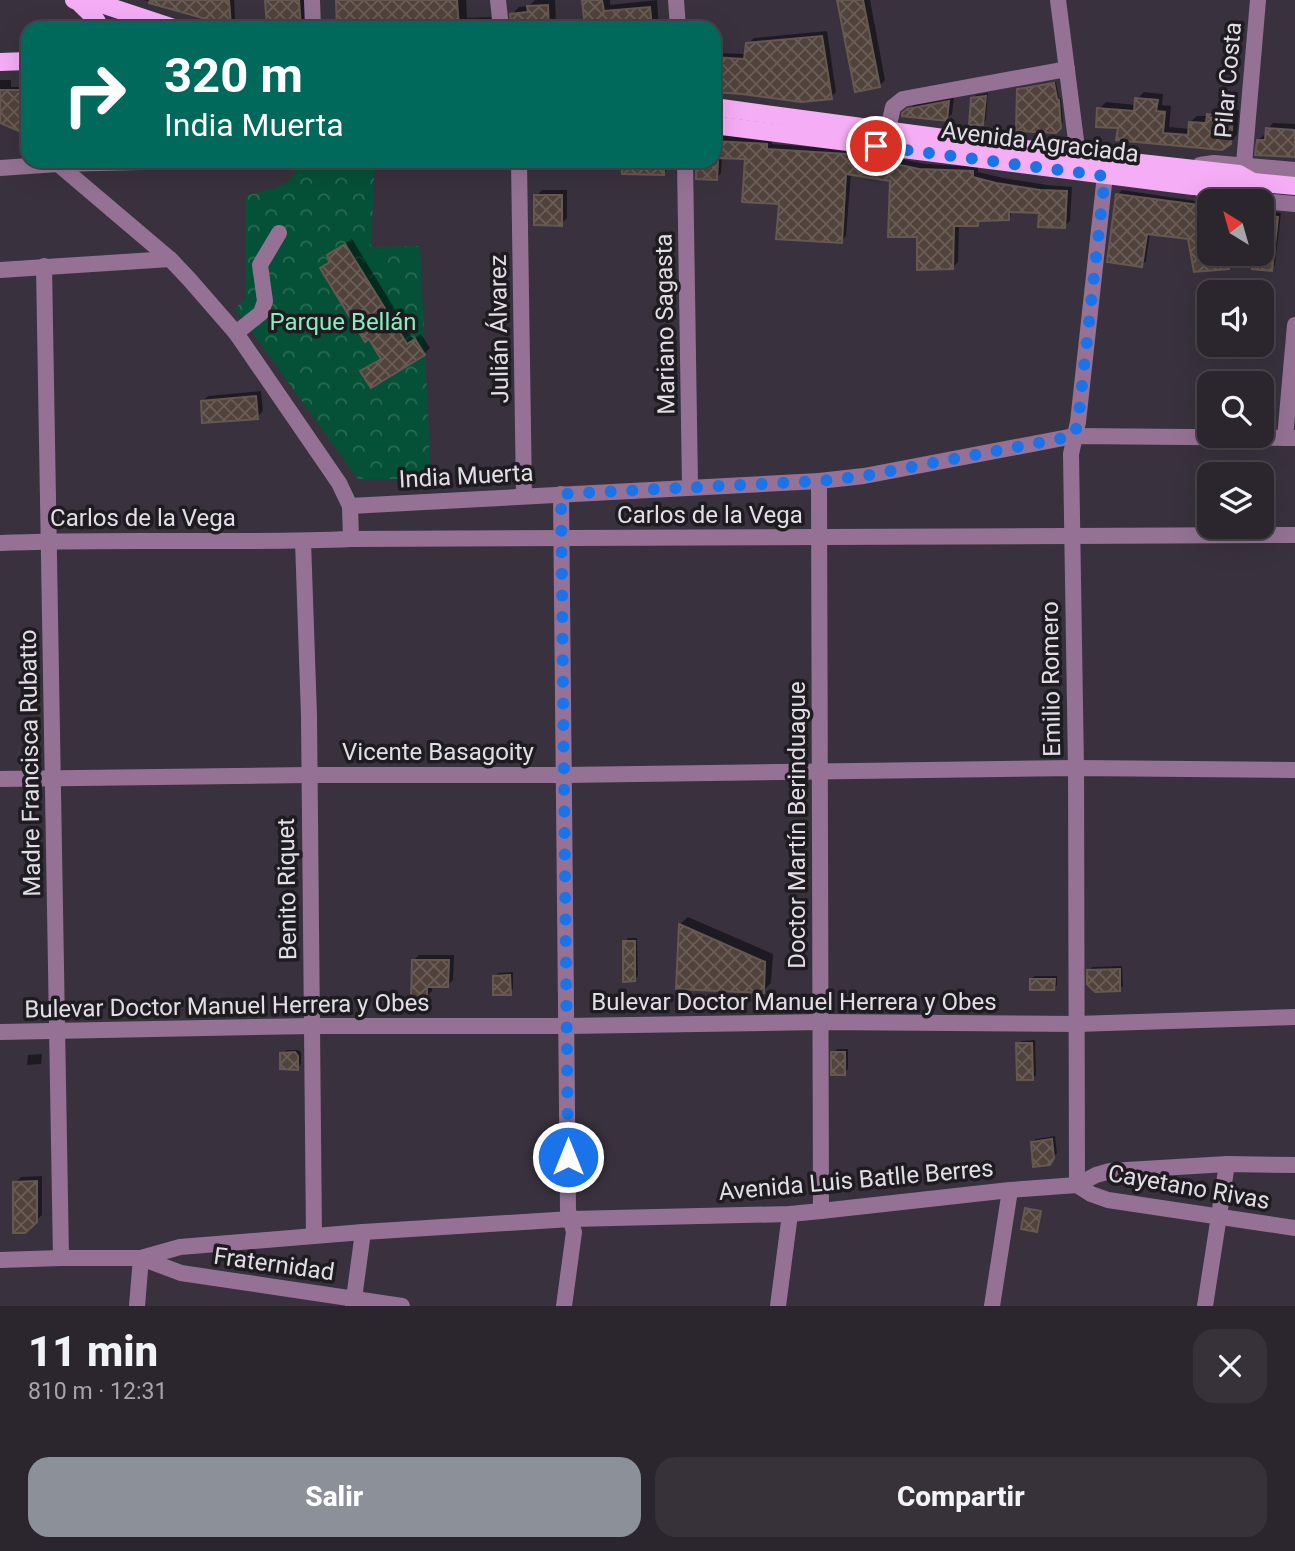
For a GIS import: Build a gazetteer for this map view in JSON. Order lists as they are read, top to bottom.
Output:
{
  "streets": {
    "main road": ["Avenida Agraciada"],
    "street": [
      "Pilar Costa",
      "Mariano Sagasta",
      "Julián Álvarez",
      "India Muerta",
      "Carlos de la Vega",
      "Emilio Romero",
      "Vicente Basagoity",
      "Madre Francisca Rubatto",
      "Doctor Martín Berinduague",
      "Benito Riquet",
      "Bulevar Doctor Manuel Herrera y Obes",
      "Avenida Luis Batlle Berres",
      "Cayetano Rivas",
      "Fraternidad"
    ]
  },
  "crossings": [
    ["Pilar Costa", "Avenida Agraciada"],
    ["Avenida Agraciada", "Emilio Romero"],
    ["Mariano Sagasta", "India Muerta"],
    ["Julián Álvarez", "India Muerta"],
    ["India Muerta", "Emilio Romero"],
    ["India Muerta", "Doctor Martín Berinduague"],
    ["Carlos de la Vega", "Emilio Romero"],
    ["Carlos de la Vega", "Madre Francisca Rubatto"],
    ["Carlos de la Vega", "Doctor Martín Berinduague"],
    ["Carlos de la Vega", "Benito Riquet"],
    ["Emilio Romero", "Vicente Basagoity"],
    ["Emilio Romero", "Bulevar Doctor Manuel Herrera y Obes"],
    ["Emilio Romero", "Avenida Luis Batlle Berres"],
    ["Emilio Romero", "Cayetano Rivas"],
    ["Vicente Basagoity", "Madre Francisca Rubatto"],
    ["Vicente Basagoity", "Doctor Martín Berinduague"],
    ["Vicente Basagoity", "Benito Riquet"],
    ["Madre Francisca Rubatto", "Bulevar Doctor Manuel Herrera y Obes"],
    ["Madre Francisca Rubatto", "Avenida Luis Batlle Berres"],
    ["Doctor Martín Berinduague", "Bulevar Doctor Manuel Herrera y Obes"],
    ["Doctor Martín Berinduague", "Avenida Luis Batlle Berres"],
    ["Benito Riquet", "Bulevar Doctor Manuel Herrera y Obes"],
    ["Benito Riquet", "Avenida Luis Batlle Berres"],
    ["Avenida Luis Batlle Berres", "Cayetano Rivas"],
    ["Avenida Luis Batlle Berres", "Fraternidad"]
  ],
  "parks": ["Parque Bellán"],
  "north": "top left",
  "page": {
    "turn": ["320 m", "India Muerta"],
    "heading": ["11 min", "810 m · 12:31"],
    "buttons": ["Salir", "Compartir"]
  }
}
